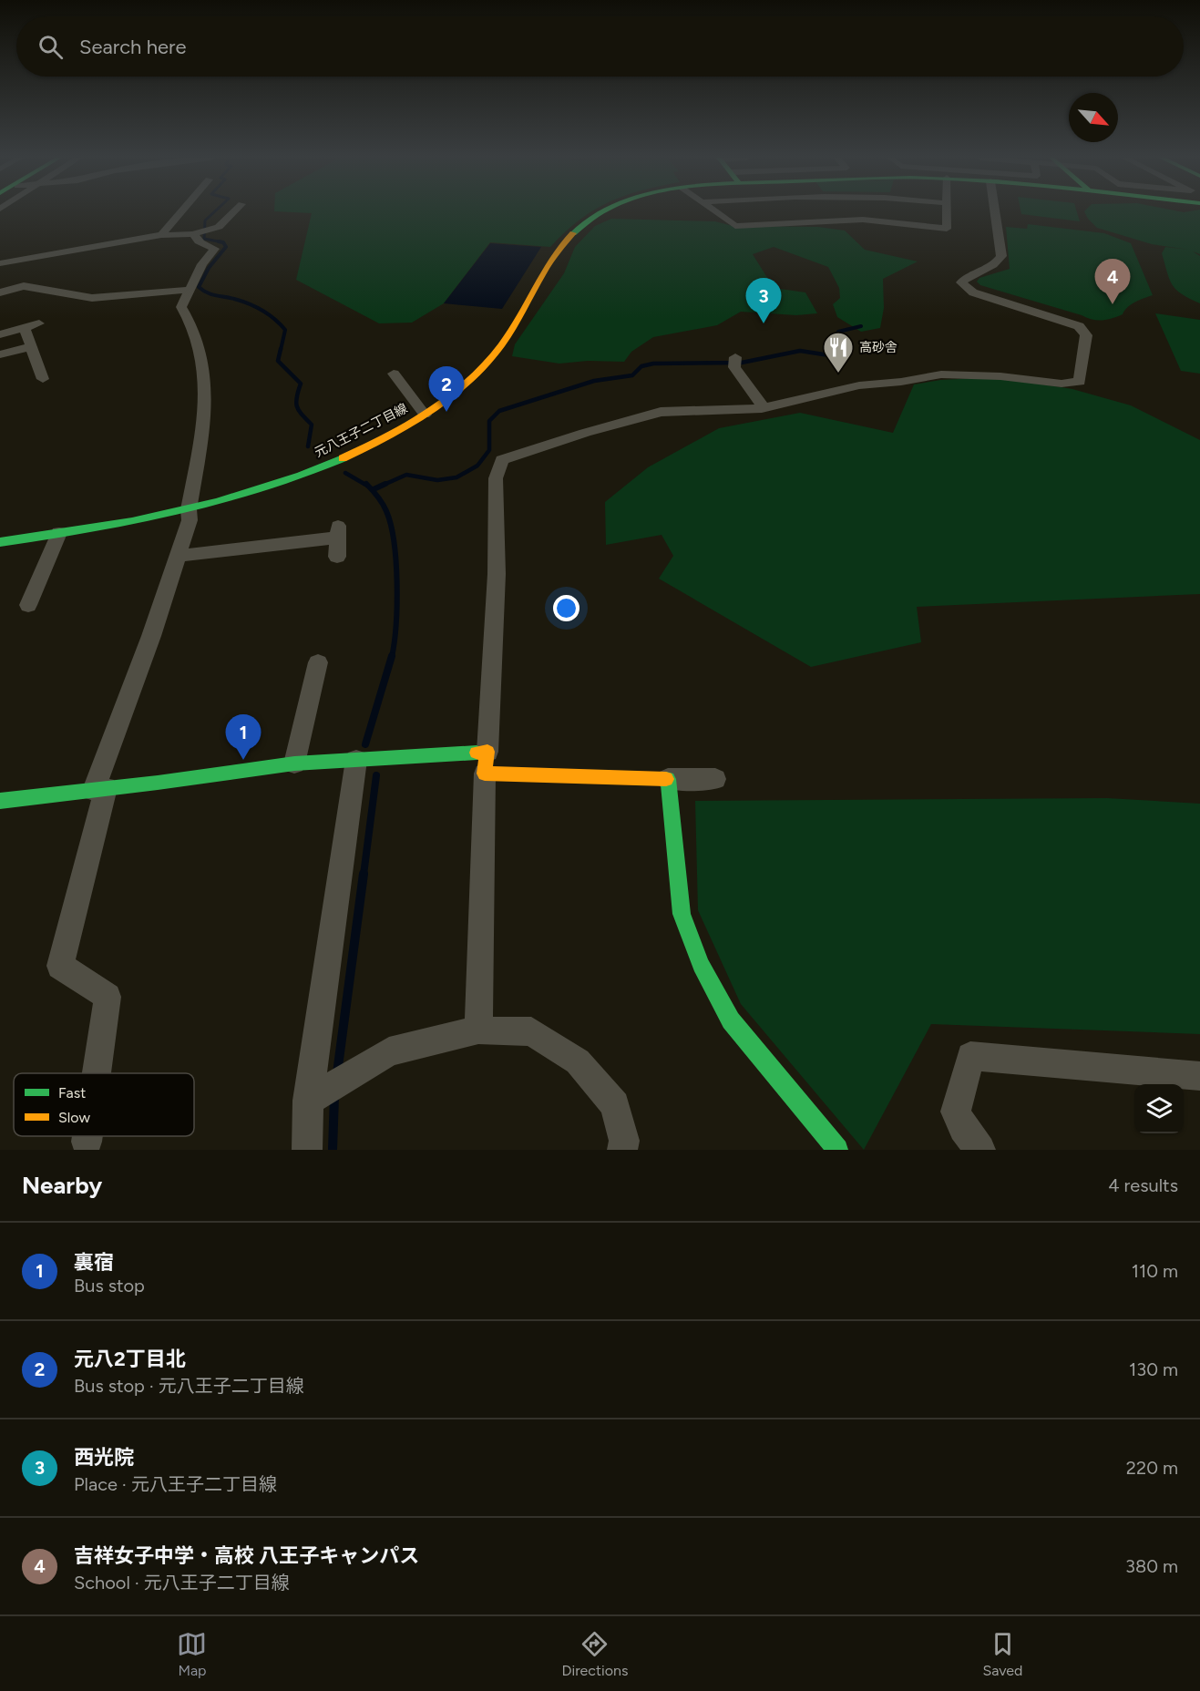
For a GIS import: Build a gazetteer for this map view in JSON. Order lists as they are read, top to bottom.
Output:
{
  "streets": {
    "main road": ["元八王子二丁目線"]
  },
  "places": {
    "restaurant": ["高砂舎"]
  },
  "legend": ["Fast", "Slow"],
  "north": "bottom right",
  "page": {
    "search": "Search here",
    "pins": [
      "4",
      "3",
      "2",
      "1"
    ],
    "heading": ["Nearby", "4 results"],
    "list": [
      {
        "mark": "1",
        "name": "裏宿",
        "note": "Bus stop",
        "value": "110 m"
      },
      {
        "mark": "2",
        "name": "元八2丁目北",
        "note": "Bus stop · 元八王子二丁目線",
        "value": "130 m"
      },
      {
        "mark": "3",
        "name": "西光院",
        "note": "Place · 元八王子二丁目線",
        "value": "220 m"
      },
      {
        "mark": "4",
        "name": "吉祥女子中学・高校 八王子キャンパス",
        "note": "School · 元八王子二丁目線",
        "value": "380 m"
      }
    ],
    "nav": ["Map", "Directions", "Saved"]
  }
}
